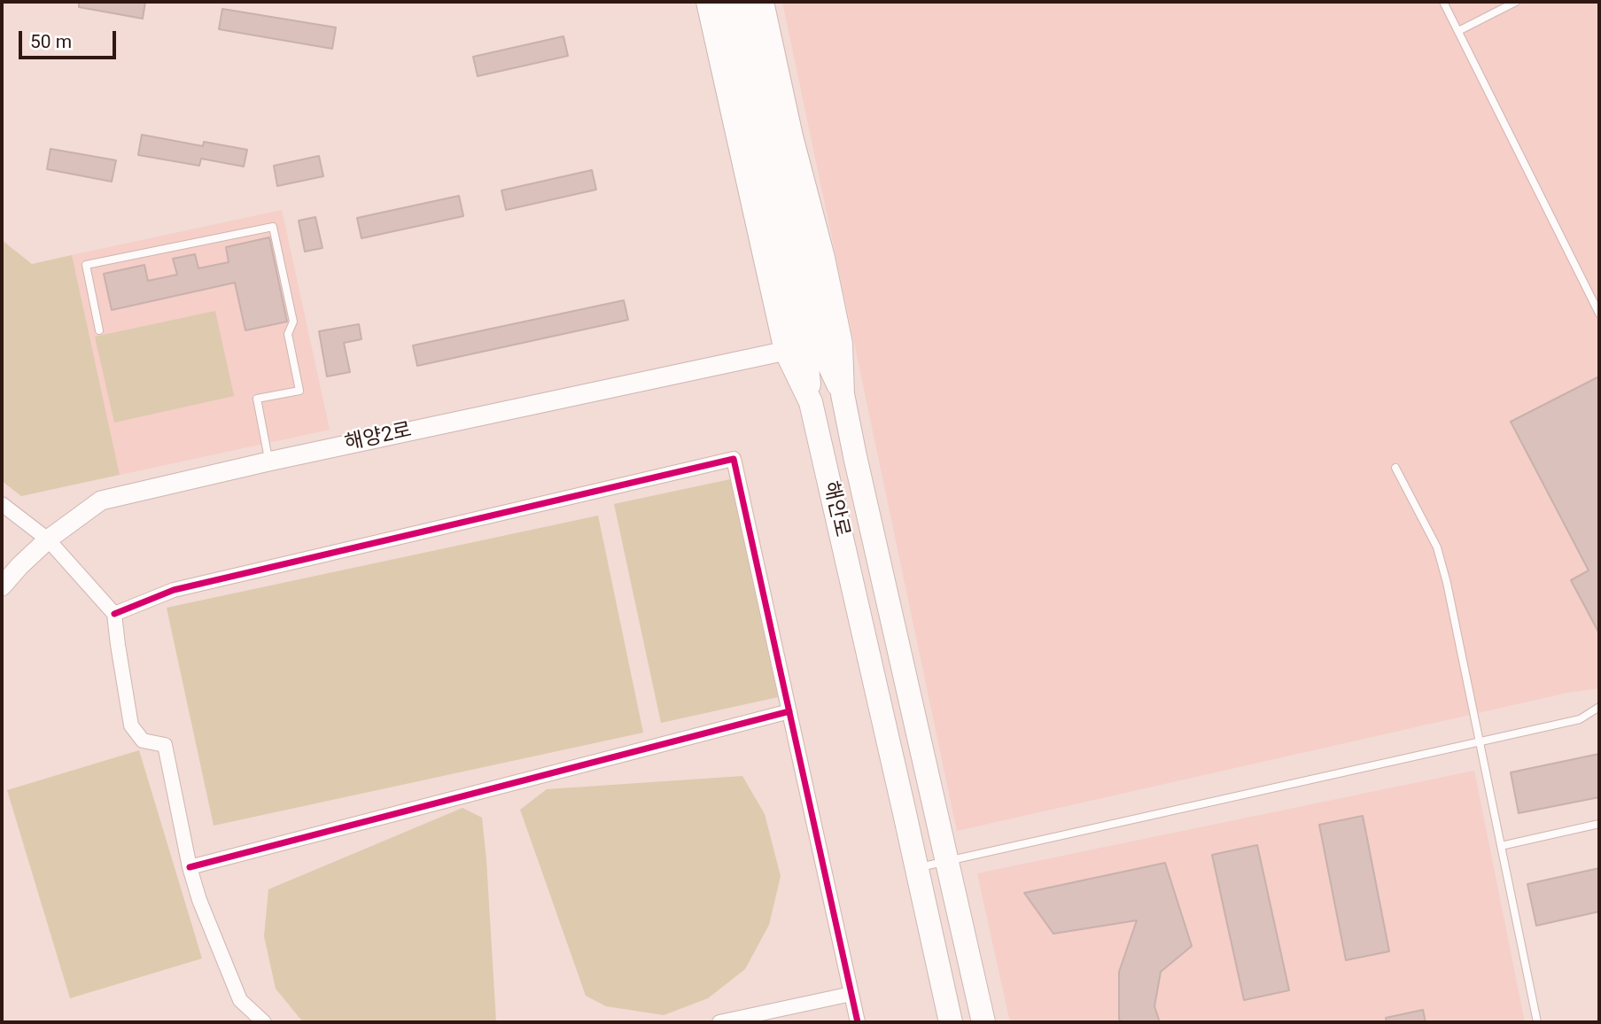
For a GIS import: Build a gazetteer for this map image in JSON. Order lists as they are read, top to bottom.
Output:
{
  "streets": {
    "main road": ["해안로"],
    "street": ["해양2로"]
  },
  "crossings": [
    ["해양2로", "해안로"]
  ],
  "scale_bar": "50 m"
}
